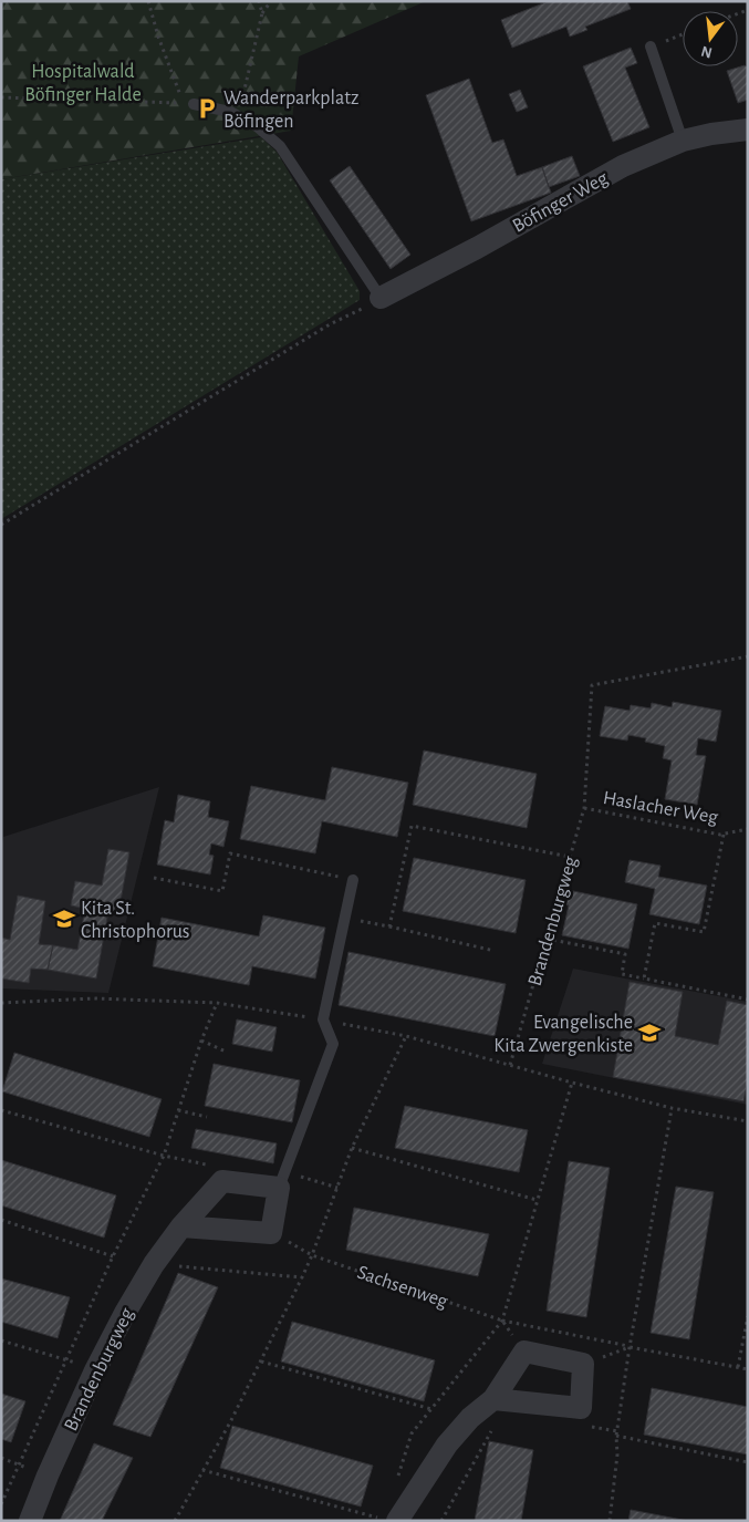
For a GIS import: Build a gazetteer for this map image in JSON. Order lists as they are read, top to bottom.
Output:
{
  "streets": {
    "street": ["Böfinger Weg", "Brandenburgweg"],
    "path": ["Haslacher Weg", "Sachsenweg"]
  },
  "crossings": [
    ["Haslacher Weg", "Brandenburgweg"]
  ],
  "parks": ["Hospitalwald Böfinger Halde"],
  "places": {
    "parking": ["Wanderparkplatz Böfingen"],
    "school or university": ["Kita St. Christophorus", "Evangelische Kita Zwergenkiste"]
  },
  "north": "bottom"
}
